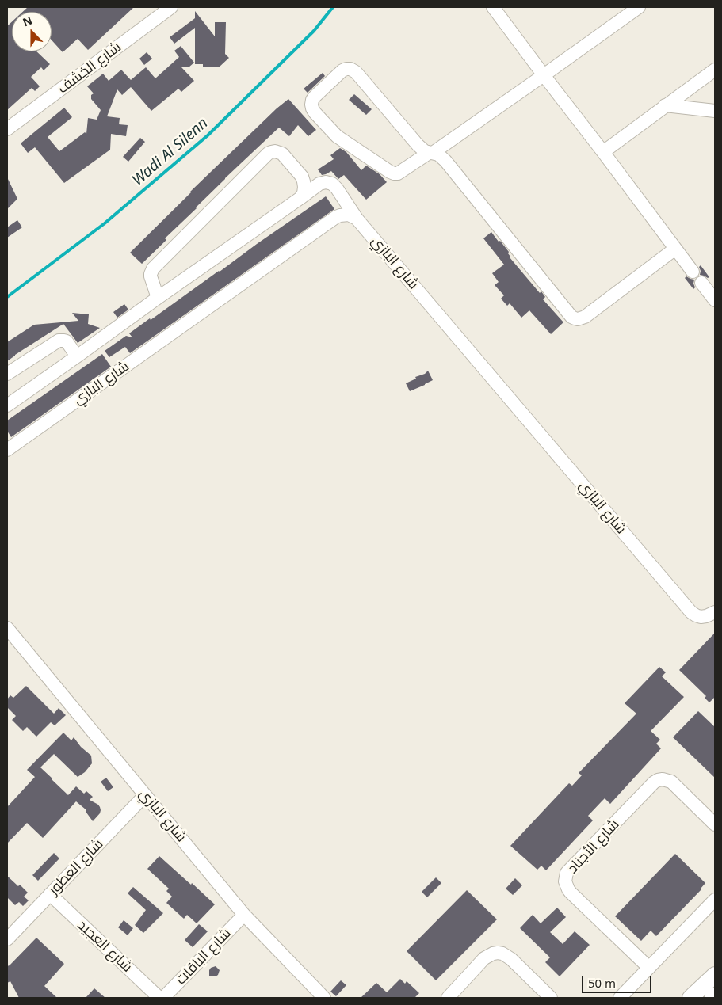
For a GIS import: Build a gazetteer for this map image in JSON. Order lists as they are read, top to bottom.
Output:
{
  "streets": {
    "street": [
      "شارع الخِشف",
      "شارع البازي",
      "شارع الأجناد",
      "شارع العطور",
      "شارع العجيد",
      "شارع الباقات"
    ]
  },
  "crossings": [
    ["شارع البازي", "شارع العطور"],
    ["شارع البازي", "شارع الباقات"],
    ["شارع العطور", "شارع العجيد"]
  ],
  "water": ["Wadi Al Silenn"],
  "scale_bar": "50 m",
  "north": "top"
}
